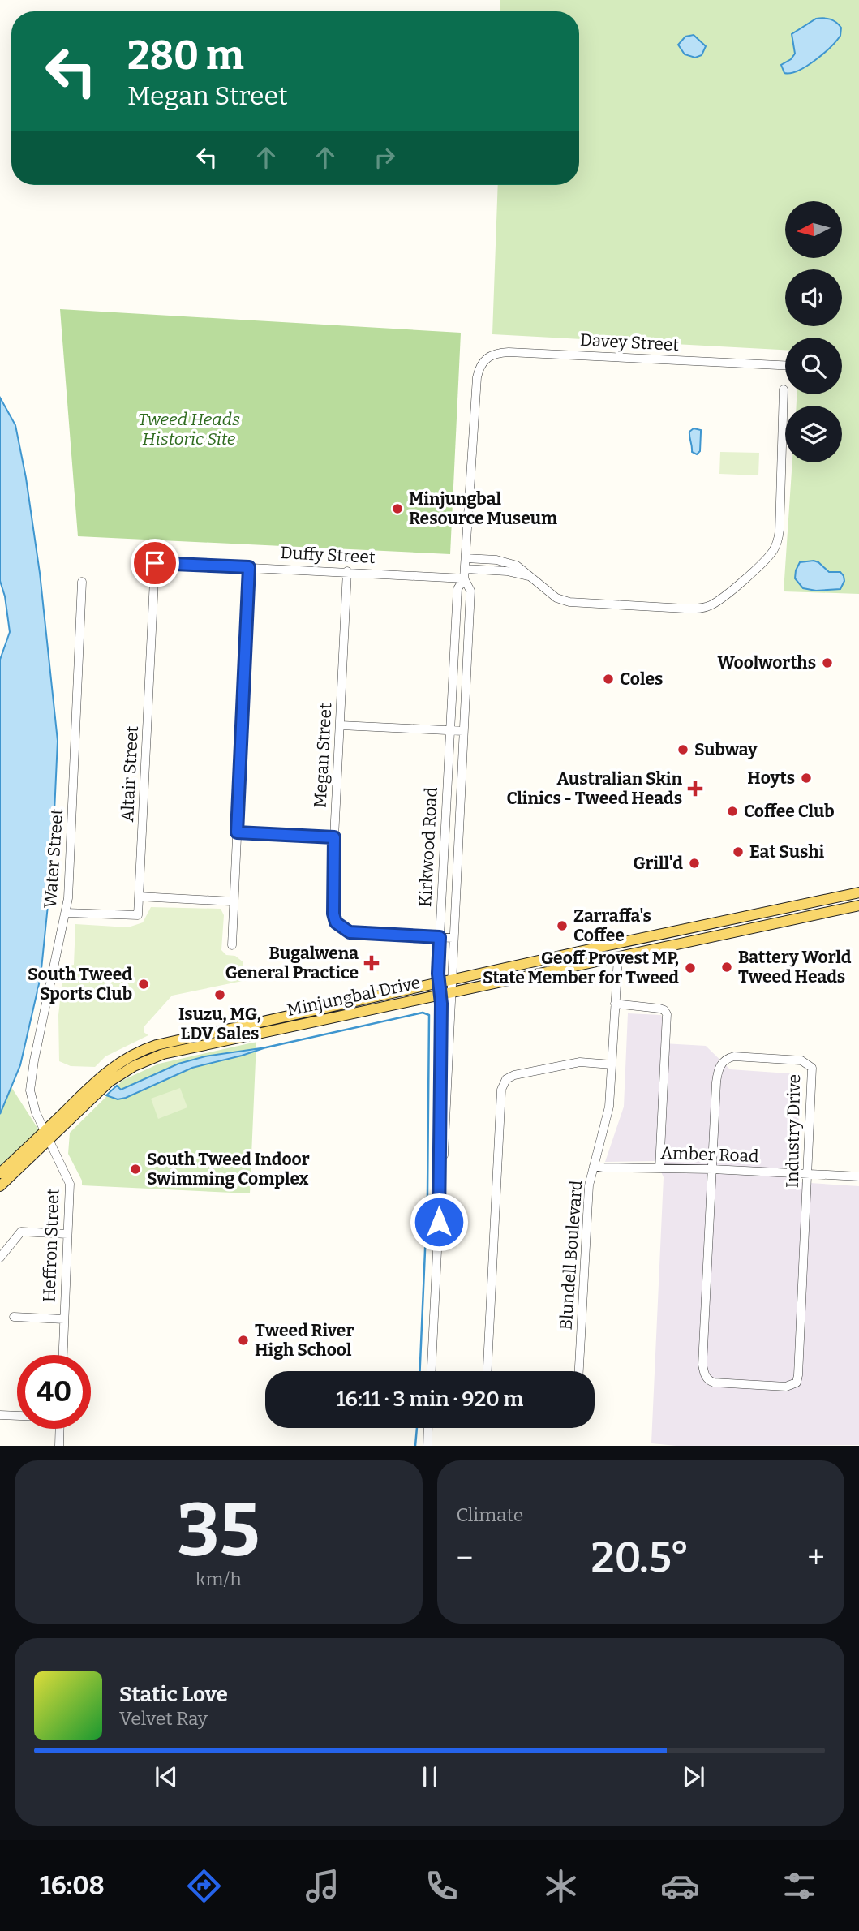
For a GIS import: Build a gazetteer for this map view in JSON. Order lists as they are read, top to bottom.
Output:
{
  "streets": {
    "main road": ["Minjungbal Drive"],
    "street": [
      "Davey Street",
      "Duffy Street",
      "Megan Street",
      "Altair Street",
      "Kirkwood Road",
      "Water Street",
      "Industry Drive",
      "Amber Road",
      "Heffron Street",
      "Blundell Boulevard"
    ]
  },
  "crossings": [
    ["Davey Street", "Kirkwood Road"],
    ["Duffy Street", "Megan Street"],
    ["Duffy Street", "Altair Street"],
    ["Duffy Street", "Kirkwood Road"],
    ["Megan Street", "Kirkwood Road"],
    ["Altair Street", "Water Street"],
    ["Kirkwood Road", "Minjungbal Drive"],
    ["Water Street", "Minjungbal Drive"],
    ["Water Street", "Heffron Street"],
    ["Minjungbal Drive", "Heffron Street"],
    ["Minjungbal Drive", "Blundell Boulevard"],
    ["Industry Drive", "Amber Road"],
    ["Amber Road", "Blundell Boulevard"]
  ],
  "parks": ["Tweed Heads Historic Site"],
  "places": {
    "other": [
      "Minjungbal Resource Museum",
      "Woolworths",
      "Coles",
      "Subway",
      "Hoyts",
      "Coffee Club",
      "Eat Sushi",
      "Grill'd",
      "Zarraffa's Coffee",
      "Battery World Tweed Heads",
      "Geoff Provest MP, State Member for Tweed",
      "South Tweed Sports Club",
      "Isuzu, MG, LDV Sales",
      "South Tweed Indoor Swimming Complex",
      "Tweed River High School"
    ],
    "health": ["Australian Skin Clinics - Tweed Heads", "Bugalwena General Practice"]
  },
  "north": "left",
  "page": {
    "turn": ["280 m", "Megan Street"],
    "limit": "40",
    "trip": "16:11 · 3 min · 920 m",
    "tile": [
      ["35", "km/h"],
      "Climate"
    ],
    "heat": ["−", "20.5°", "+"],
    "song": ["Static Love", "Velvet Ray"],
    "tabs": "16:08"
  }
}
